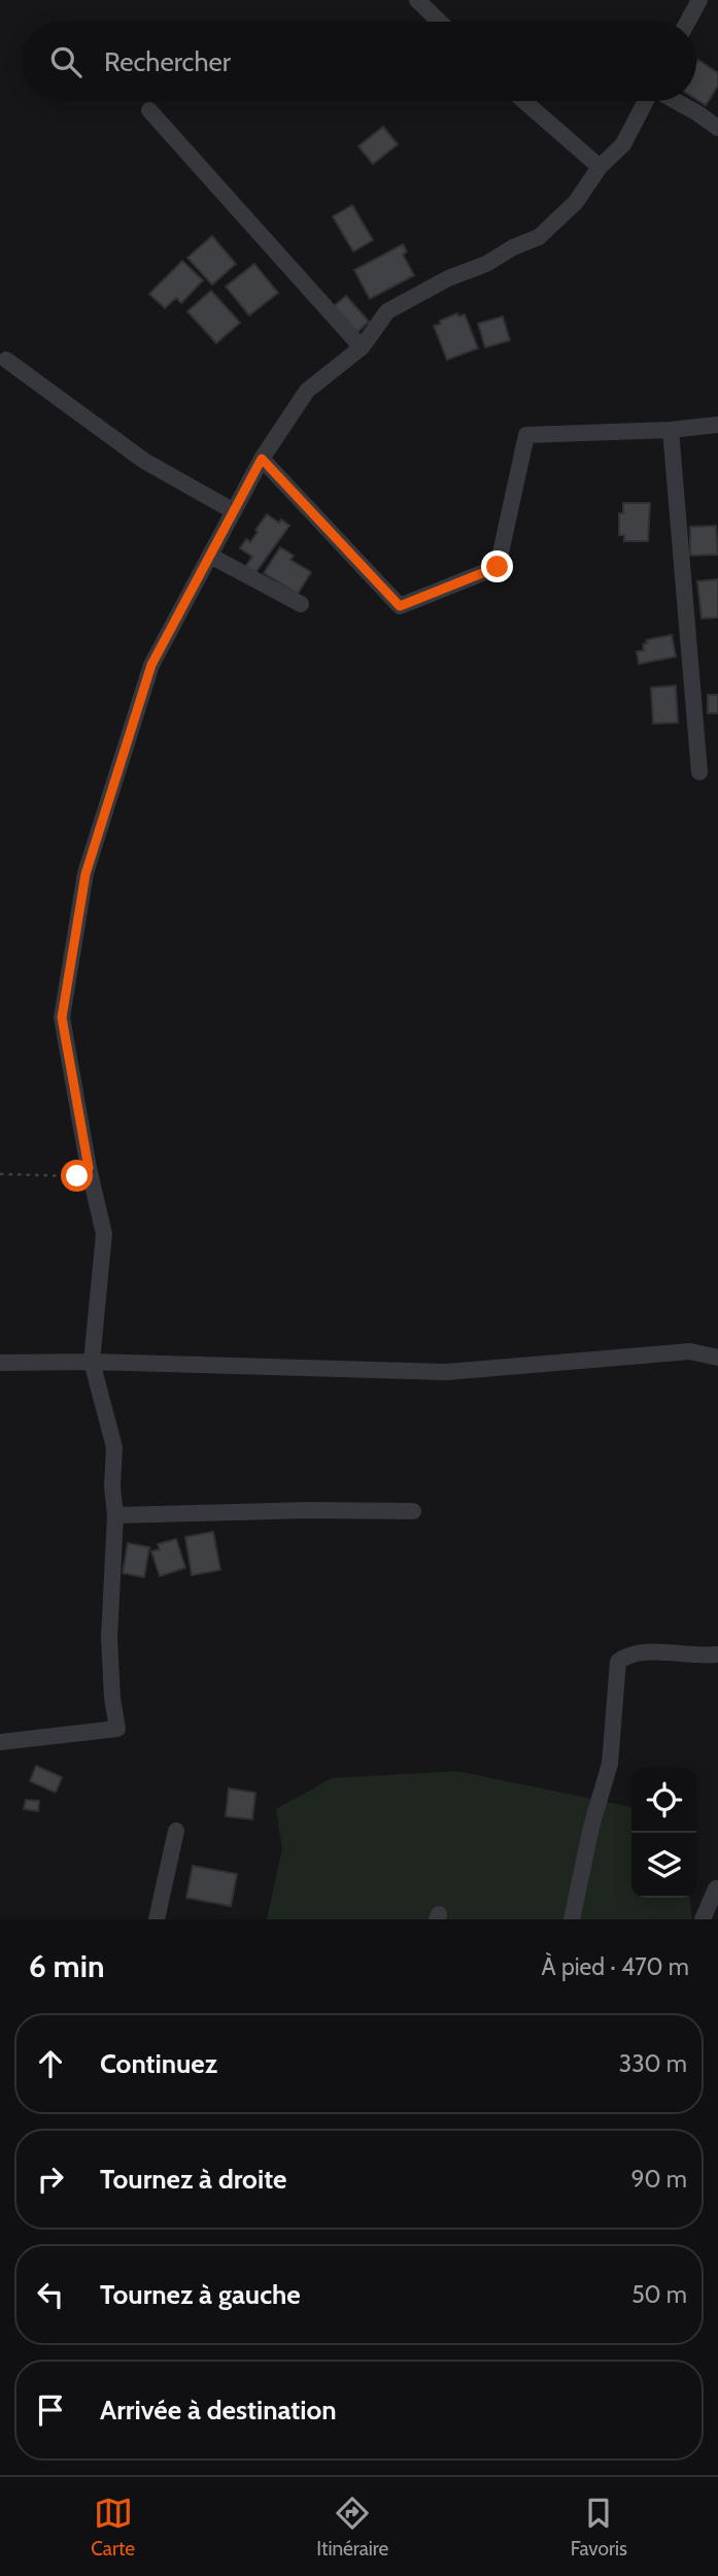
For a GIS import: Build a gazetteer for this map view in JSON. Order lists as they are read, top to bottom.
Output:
{
  "page": {
    "search": "Rechercher",
    "heading": ["6 min", "À pied · 470 m"],
    "list": [
      ["Continuez", "330 m"],
      ["Tournez à droite", "90 m"],
      ["Tournez à gauche", "50 m"],
      "Arrivée à destination"
    ],
    "nav": ["Carte", "Itinéraire", "Favoris"]
  }
}
